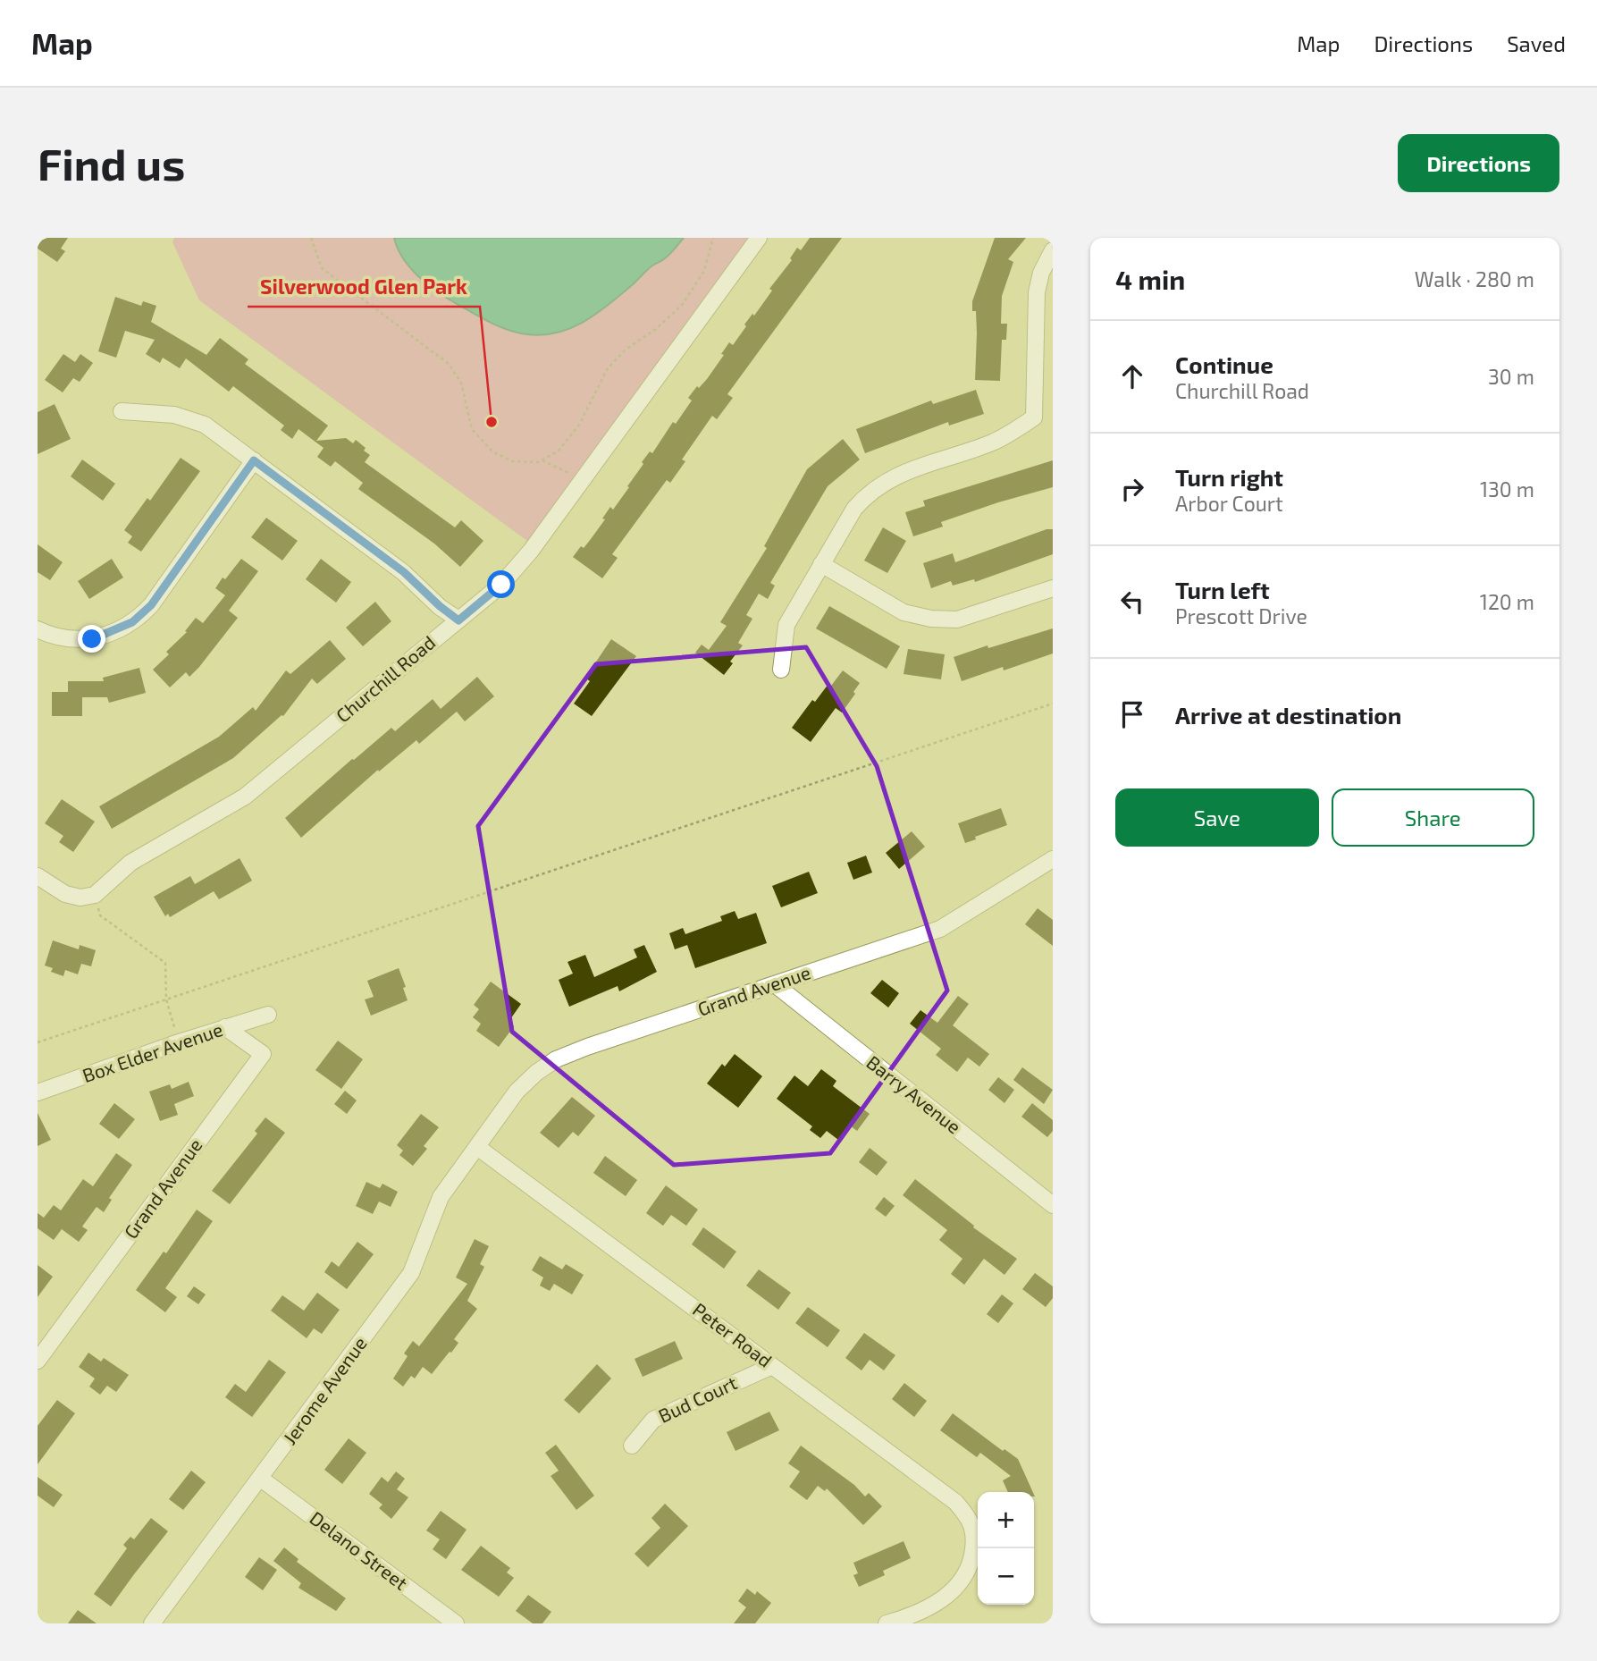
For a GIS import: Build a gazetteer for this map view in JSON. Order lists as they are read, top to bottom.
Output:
{
  "streets": {
    "street": [
      "Churchill Road",
      "Grand Avenue",
      "Box Elder Avenue",
      "Barry Avenue",
      "Peter Road",
      "Jerome Avenue",
      "Bud Court",
      "Delano Street"
    ]
  },
  "crossings": [
    ["Grand Avenue", "Box Elder Avenue"],
    ["Grand Avenue", "Barry Avenue"],
    ["Grand Avenue", "Peter Road"],
    ["Grand Avenue", "Jerome Avenue"],
    ["Peter Road", "Jerome Avenue"],
    ["Peter Road", "Bud Court"],
    ["Jerome Avenue", "Delano Street"]
  ],
  "places": ["Silverwood Glen Park"],
  "page": {
    "header": "Map",
    "nav": ["Map", "Directions", "Saved"],
    "buttons": [
      "Directions",
      ["Save", "Share"]
    ],
    "title": "Find us",
    "heading": ["4 min", "Walk · 280 m"],
    "list": [
      ["Continue", "Churchill Road", "30 m"],
      ["Turn right", "Arbor Court", "130 m"],
      ["Turn left", "Prescott Drive", "120 m"],
      "Arrive at destination"
    ],
    "map_buttons": ["+", "−"]
  }
}
